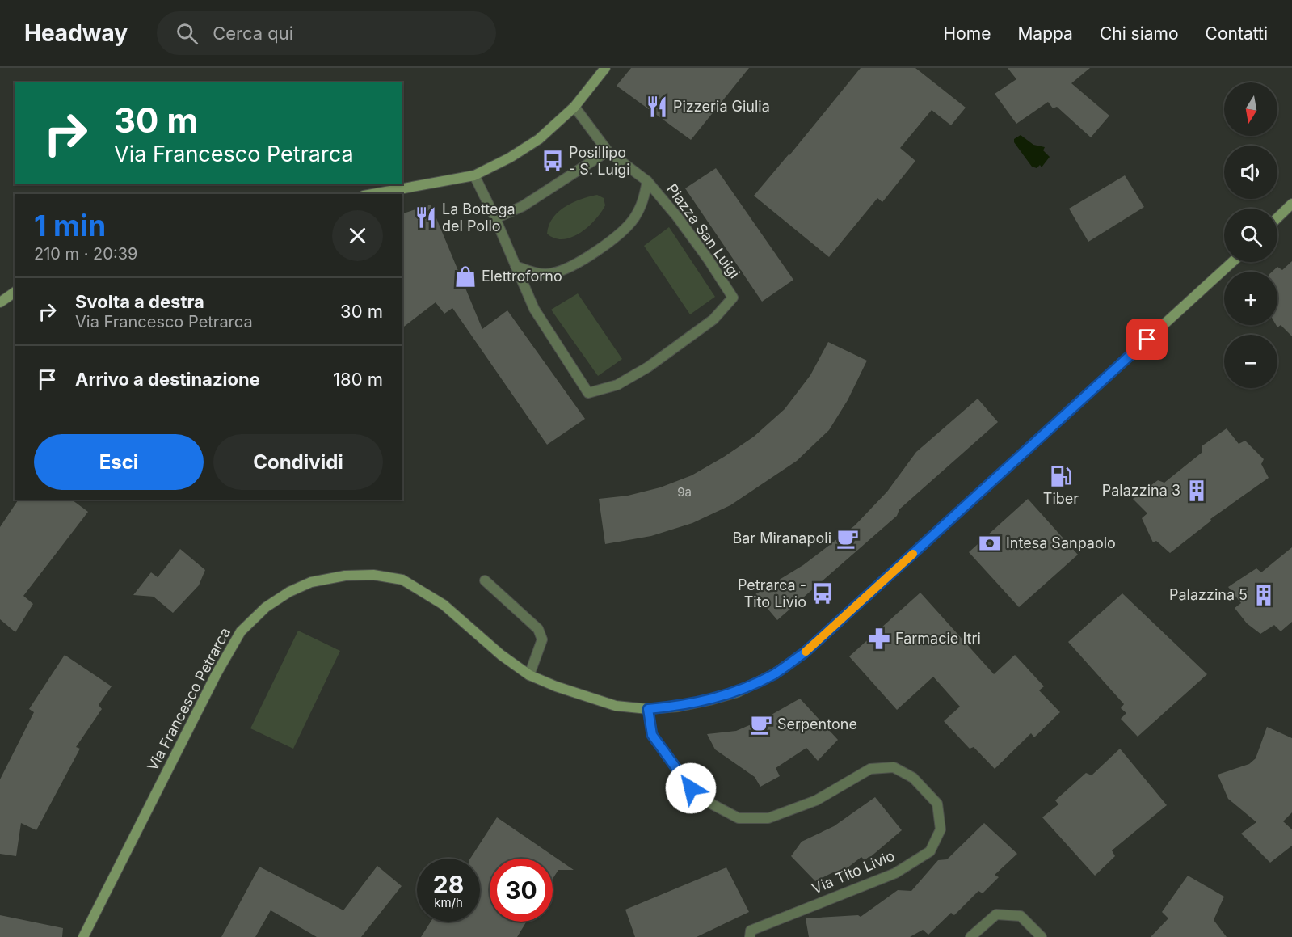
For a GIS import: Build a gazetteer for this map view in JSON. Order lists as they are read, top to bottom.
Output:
{
  "streets": {
    "street": ["Piazza San Luigi", "Via Francesco Petrarca", "Via Tito Livio"]
  },
  "crossings": [
    ["Via Francesco Petrarca", "Via Tito Livio"]
  ],
  "places": {
    "restaurant": ["Pizzeria Giulia", "La Bottega del Pollo"],
    "bus stop": ["Posillipo - S. Luigi", "Petrarca - Tito Livio"],
    "shop": ["Elettroforno"],
    "fuel station": ["Tiber"],
    "building": ["Palazzina 3", "Palazzina 5"],
    "cafe": ["Bar Miranapoli", "Serpentone"],
    "bank": ["Intesa Sanpaolo"],
    "pharmacy": ["Farmacie Itri"]
  },
  "house_numbers": ["9a"],
  "north": "bottom",
  "page": {
    "header": "Headway",
    "search": "Cerca qui",
    "nav": [
      "Home",
      "Mappa",
      "Chi siamo",
      "Contatti"
    ],
    "map_buttons": ["+", "−"],
    "turn": ["30 m", "Via Francesco Petrarca"],
    "heading": ["1 min", "210 m · 20:39"],
    "list": [
      {
        "name": "Svolta a destra",
        "note": "Via Francesco Petrarca",
        "value": "30 m"
      },
      {
        "name": "Arrivo a destinazione",
        "value": "180 m"
      }
    ],
    "buttons": ["Esci", "Condividi"],
    "speed": "28 km/h",
    "limit": "30"
  }
}
